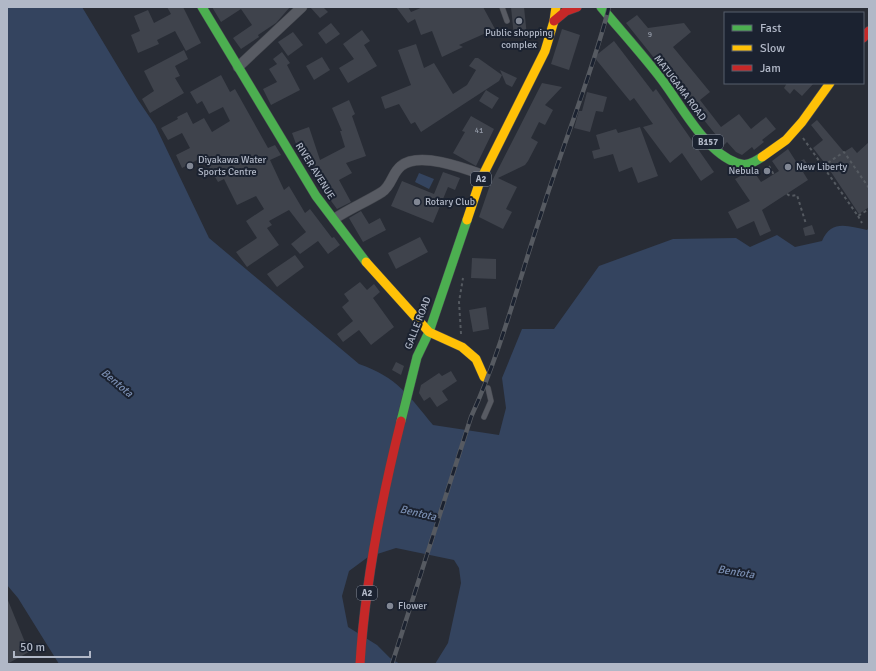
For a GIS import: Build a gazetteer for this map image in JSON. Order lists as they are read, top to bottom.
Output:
{
  "streets": {
    "main road": [
      "MATUGAMA ROAD",
      "B157",
      "RIVER AVENUE",
      "A2",
      "GALLE ROAD"
    ]
  },
  "crossings": [
    ["RIVER AVENUE", "GALLE ROAD"]
  ],
  "water": ["Bentota"],
  "places": [
    "Public shopping complex",
    "Diyakawa Water Sports Centre",
    "New Liberty",
    "Nebula",
    "Rotary Club",
    "Flower"
  ],
  "house_numbers": ["9", "41"],
  "legend": ["Fast", "Slow", "Jam"],
  "scale_bar": "50 m"
}
